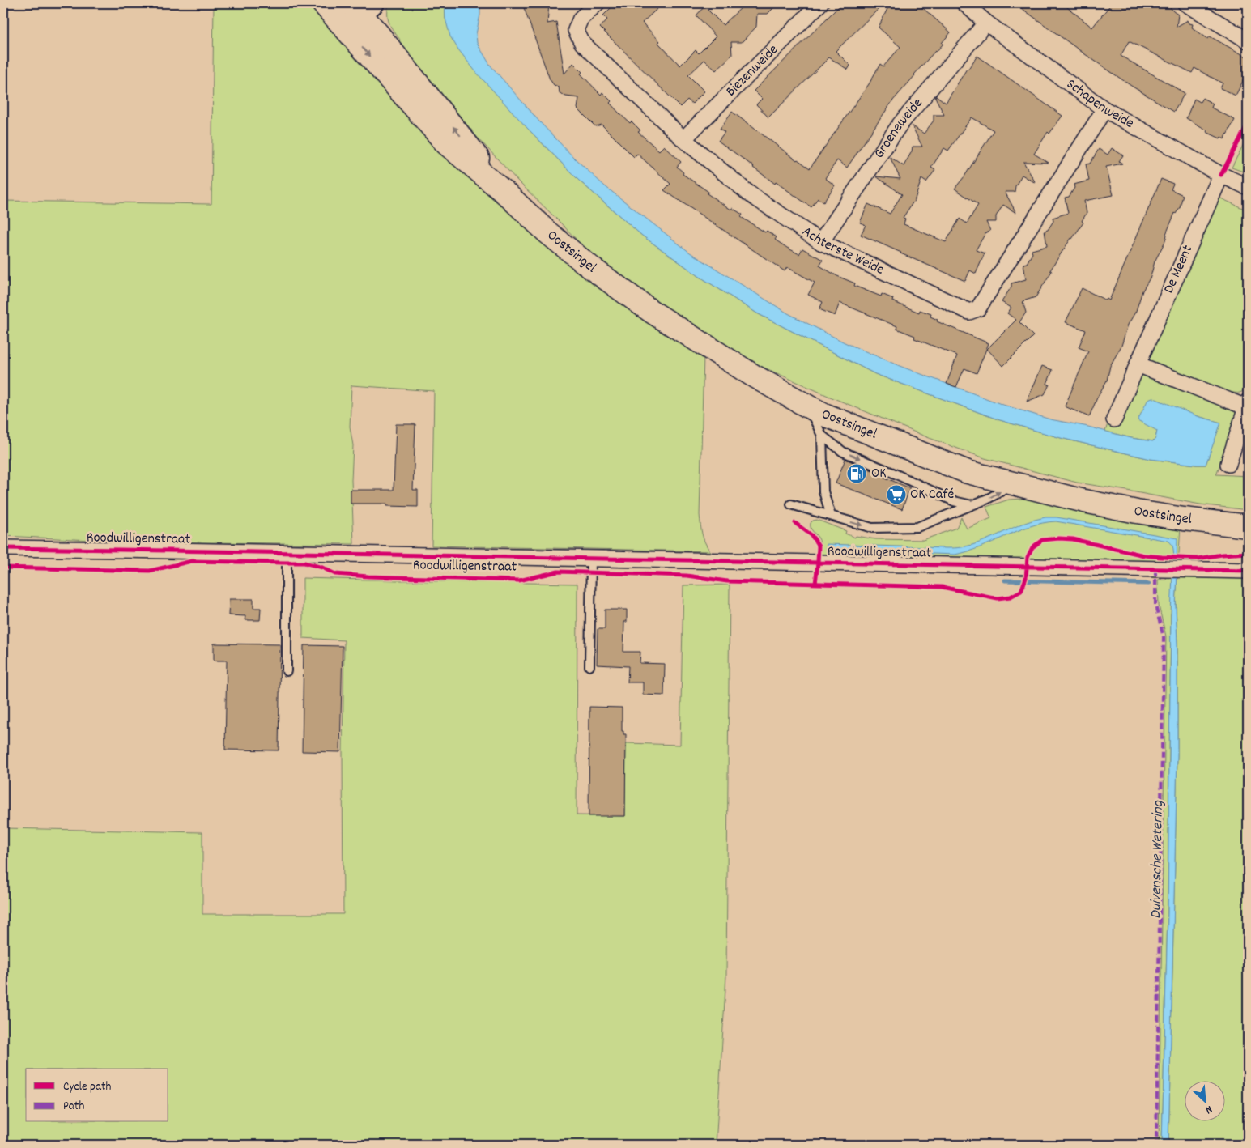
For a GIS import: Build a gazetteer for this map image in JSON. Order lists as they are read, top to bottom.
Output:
{
  "streets": {
    "main road": ["Oostsingel"],
    "street": [
      "Biezenweide",
      "Schapenweide",
      "Groeneweide",
      "Achterste Weide",
      "De Meent",
      "Roodwilligenstraat"
    ]
  },
  "crossings": [
    ["Biezenweide", "Achterste Weide"],
    ["Schapenweide", "Groeneweide"],
    ["Schapenweide", "Achterste Weide"],
    ["Schapenweide", "De Meent"],
    ["Groeneweide", "Achterste Weide"]
  ],
  "water": ["Duivensche Wetering"],
  "places": {
    "fuel station": ["OK"],
    "supermarket": ["OK Café"]
  },
  "legend": ["Cycle path", "Path"],
  "north": "bottom right"
}
